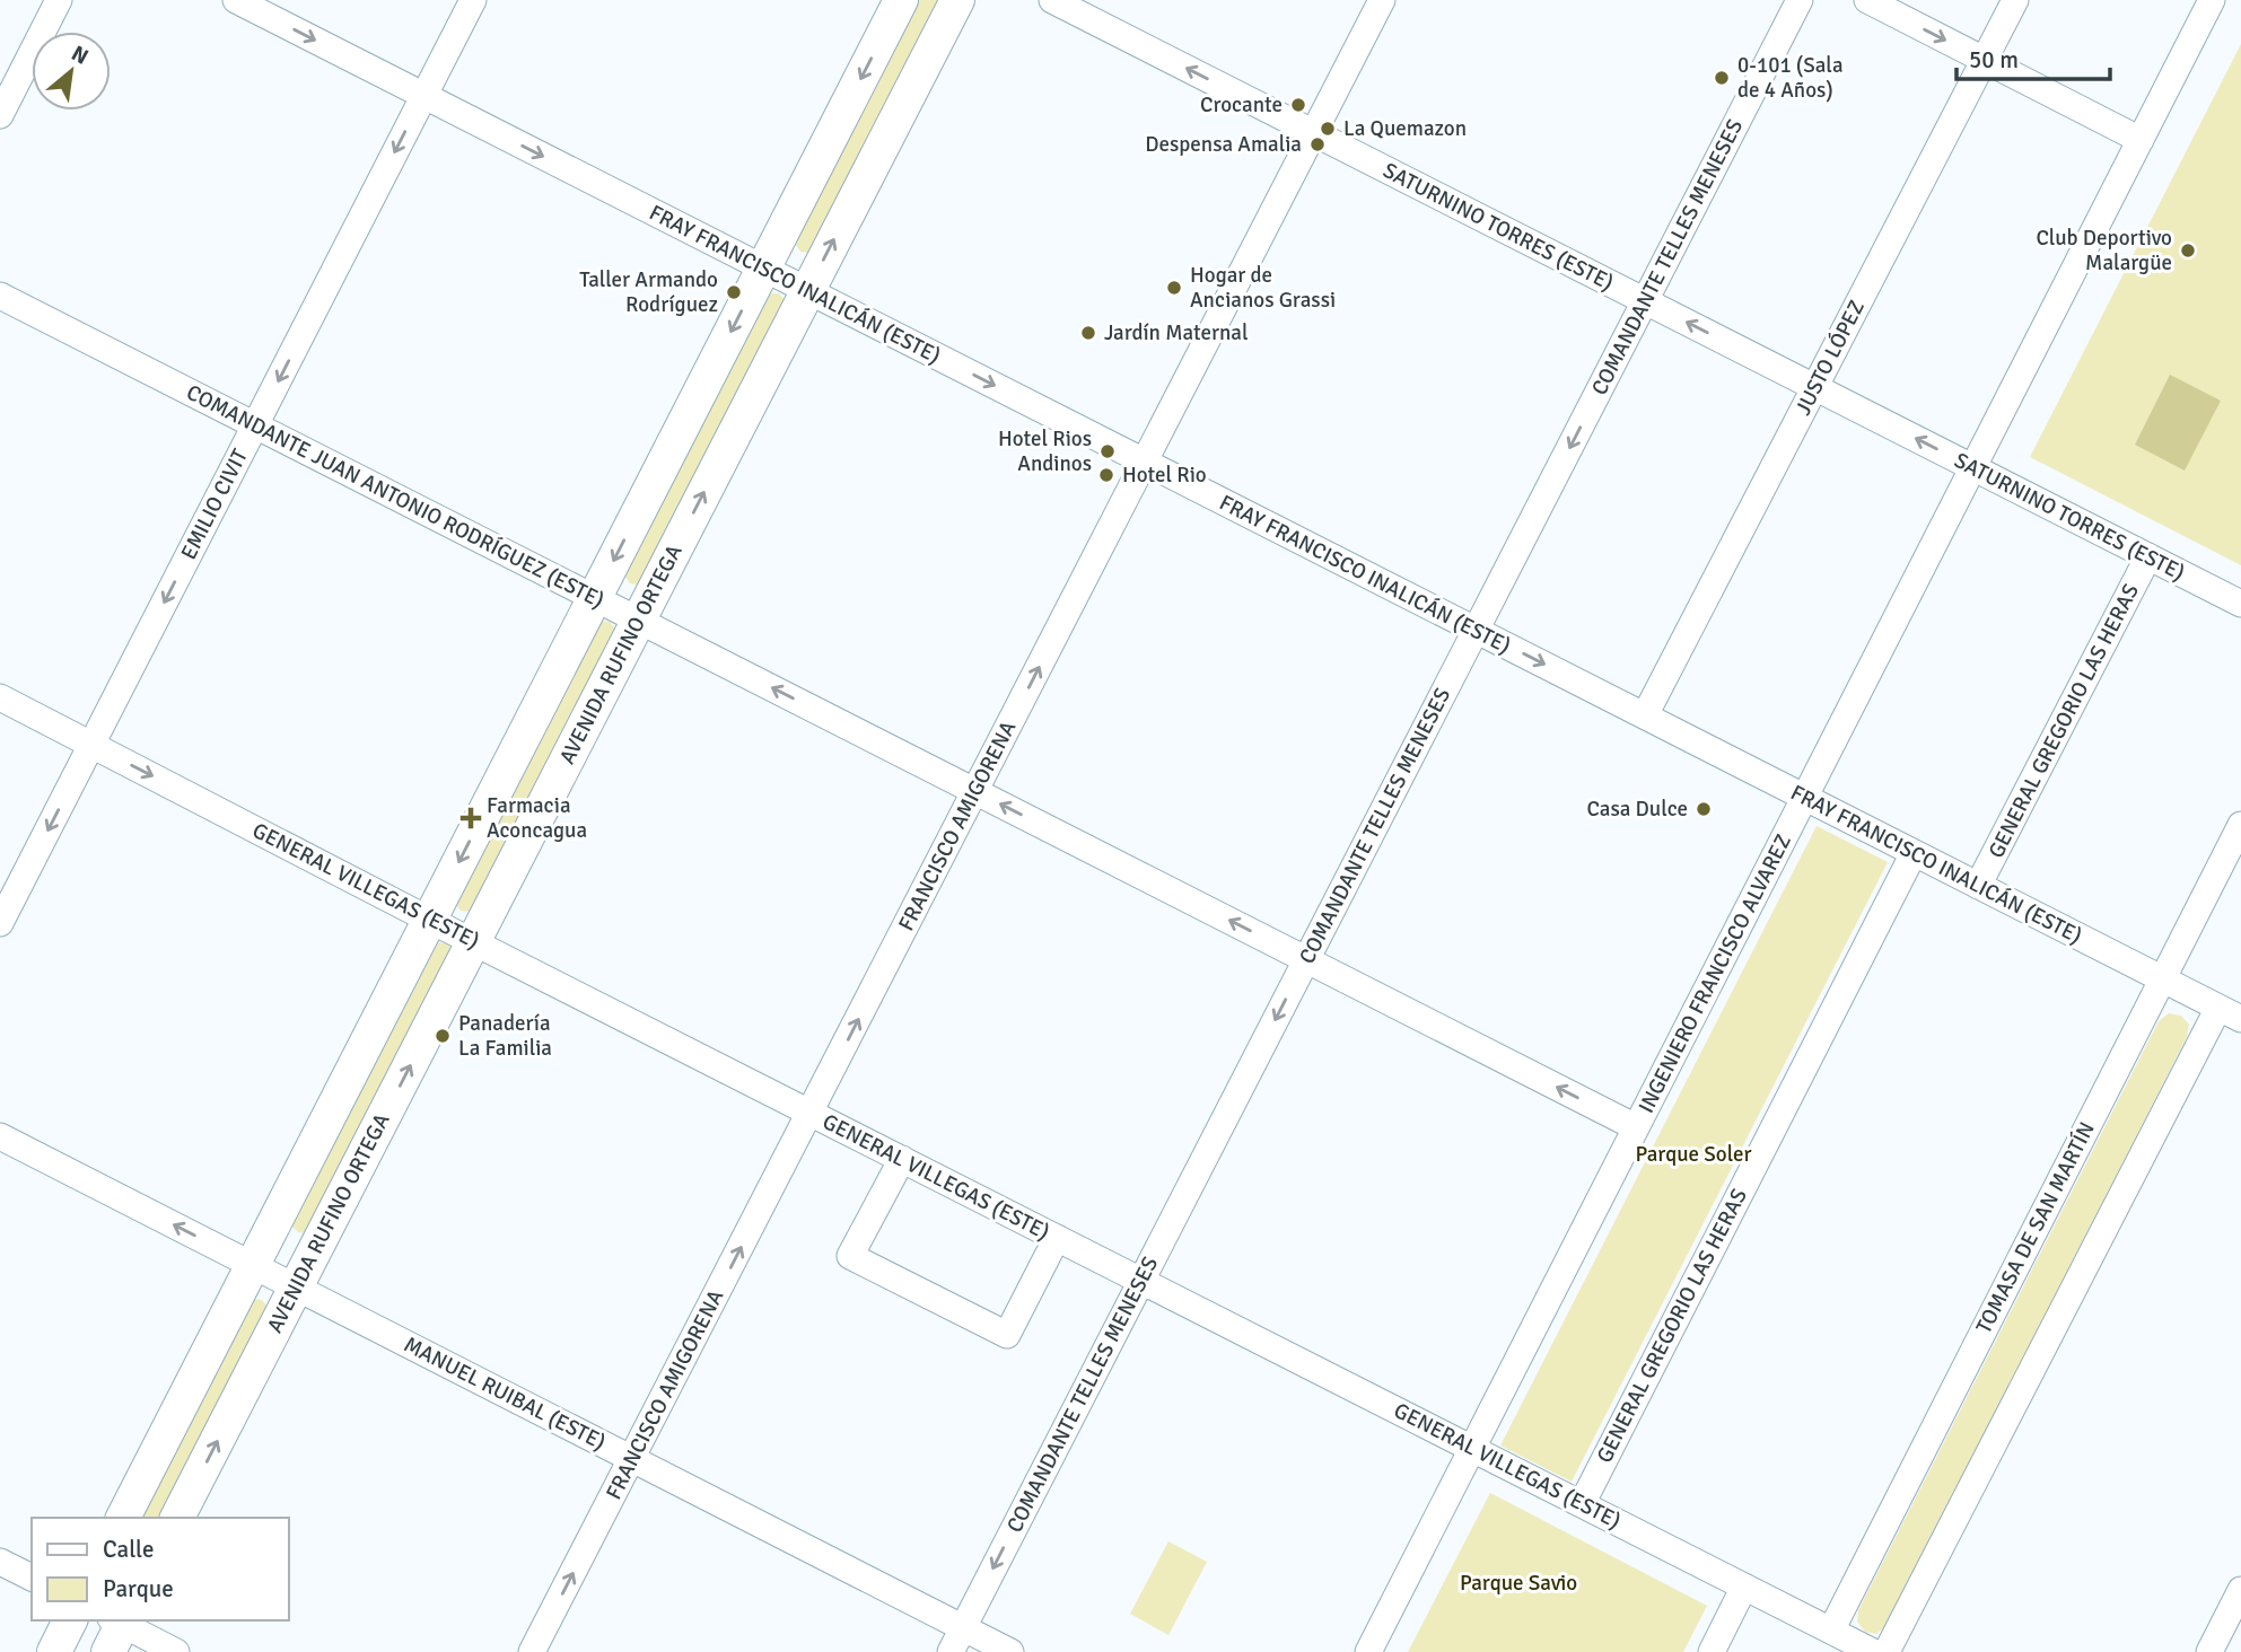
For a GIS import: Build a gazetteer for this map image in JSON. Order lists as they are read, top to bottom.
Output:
{
  "streets": {
    "main road": ["AVENIDA RUFINO ORTEGA"],
    "street": [
      "SATURNINO TORRES (ESTE)",
      "COMANDANTE TELLES MENESES",
      "FRAY FRANCISCO INALICÁN (ESTE)",
      "JUSTO LÓPEZ",
      "COMANDANTE JUAN ANTONIO RODRÍGUEZ (ESTE)",
      "EMILIO CIVIT",
      "GENERAL GREGORIO LAS HERAS",
      "FRANCISCO AMIGORENA",
      "GENERAL VILLEGAS (ESTE)",
      "INGENIERO FRANCISCO ALVAREZ",
      "TOMASA DE SAN MARTÍN",
      "MANUEL RUIBAL (ESTE)"
    ]
  },
  "crossings": [
    ["SATURNINO TORRES (ESTE)", "COMANDANTE TELLES MENESES"],
    ["SATURNINO TORRES (ESTE)", "JUSTO LÓPEZ"],
    ["SATURNINO TORRES (ESTE)", "GENERAL GREGORIO LAS HERAS"],
    ["SATURNINO TORRES (ESTE)", "FRANCISCO AMIGORENA"],
    ["SATURNINO TORRES (ESTE)", "INGENIERO FRANCISCO ALVAREZ"],
    ["COMANDANTE TELLES MENESES", "FRAY FRANCISCO INALICÁN (ESTE)"],
    ["COMANDANTE TELLES MENESES", "COMANDANTE JUAN ANTONIO RODRÍGUEZ (ESTE)"],
    ["COMANDANTE TELLES MENESES", "GENERAL VILLEGAS (ESTE)"],
    ["COMANDANTE TELLES MENESES", "MANUEL RUIBAL (ESTE)"],
    ["FRAY FRANCISCO INALICÁN (ESTE)", "JUSTO LÓPEZ"],
    ["FRAY FRANCISCO INALICÁN (ESTE)", "EMILIO CIVIT"],
    ["FRAY FRANCISCO INALICÁN (ESTE)", "AVENIDA RUFINO ORTEGA"],
    ["FRAY FRANCISCO INALICÁN (ESTE)", "GENERAL GREGORIO LAS HERAS"],
    ["FRAY FRANCISCO INALICÁN (ESTE)", "FRANCISCO AMIGORENA"],
    ["FRAY FRANCISCO INALICÁN (ESTE)", "INGENIERO FRANCISCO ALVAREZ"],
    ["FRAY FRANCISCO INALICÁN (ESTE)", "TOMASA DE SAN MARTÍN"],
    ["COMANDANTE JUAN ANTONIO RODRÍGUEZ (ESTE)", "EMILIO CIVIT"],
    ["COMANDANTE JUAN ANTONIO RODRÍGUEZ (ESTE)", "AVENIDA RUFINO ORTEGA"],
    ["COMANDANTE JUAN ANTONIO RODRÍGUEZ (ESTE)", "FRANCISCO AMIGORENA"],
    ["COMANDANTE JUAN ANTONIO RODRÍGUEZ (ESTE)", "INGENIERO FRANCISCO ALVAREZ"],
    ["EMILIO CIVIT", "GENERAL VILLEGAS (ESTE)"],
    ["AVENIDA RUFINO ORTEGA", "GENERAL VILLEGAS (ESTE)"],
    ["AVENIDA RUFINO ORTEGA", "MANUEL RUIBAL (ESTE)"],
    ["GENERAL GREGORIO LAS HERAS", "GENERAL VILLEGAS (ESTE)"],
    ["FRANCISCO AMIGORENA", "GENERAL VILLEGAS (ESTE)"],
    ["FRANCISCO AMIGORENA", "MANUEL RUIBAL (ESTE)"],
    ["GENERAL VILLEGAS (ESTE)", "INGENIERO FRANCISCO ALVAREZ"],
    ["GENERAL VILLEGAS (ESTE)", "TOMASA DE SAN MARTÍN"]
  ],
  "one_way": [
    "SATURNINO TORRES (ESTE)",
    "COMANDANTE TELLES MENESES",
    "FRAY FRANCISCO INALICÁN (ESTE)",
    "COMANDANTE JUAN ANTONIO RODRÍGUEZ (ESTE)",
    "EMILIO CIVIT",
    "FRANCISCO AMIGORENA"
  ],
  "parks": ["Parque Soler", "Parque Savio"],
  "places": {
    "other": [
      "0-101 (Sala de 4 Años)",
      "Crocante",
      "La Quemazon",
      "Despensa Amalia",
      "Club Deportivo Malargüe",
      "Hogar de Ancianos Grassi",
      "Taller Armando Rodríguez",
      "Jardín Maternal",
      "Hotel Rios Andinos",
      "Hotel Rio",
      "Casa Dulce",
      "Panadería La Familia"
    ],
    "health": ["Farmacia Aconcagua"]
  },
  "legend": ["Calle", "Parque"],
  "scale_bar": "50 m",
  "north": "top right"
}
